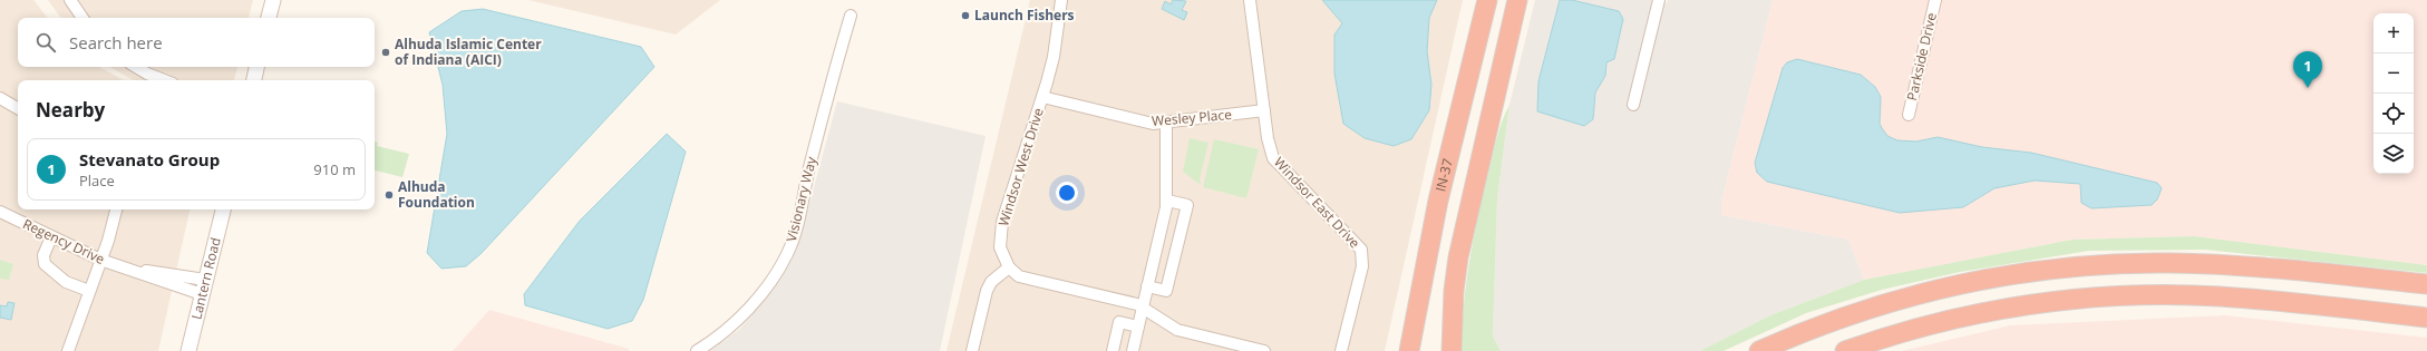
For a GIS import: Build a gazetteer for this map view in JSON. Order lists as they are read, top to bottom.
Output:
{
  "streets": {
    "highway": ["IN-37"],
    "street": [
      "Parkside Drive",
      "Wesley Place",
      "Windsor West Drive",
      "Visionary Way",
      "Windsor East Drive",
      "Regency Drive",
      "Lantern Road"
    ]
  },
  "crossings": [
    ["Wesley Place", "Windsor West Drive"],
    ["Wesley Place", "Windsor East Drive"],
    ["Regency Drive", "Lantern Road"]
  ],
  "places": ["Launch Fishers", "Alhuda Islamic Center of Indiana (AICI)", "Alhuda Foundation"],
  "page": {
    "map_buttons": ["+", "−"],
    "search": "Search here",
    "pins": "1",
    "heading": "Nearby",
    "list": [
      {
        "mark": "1",
        "name": "Stevanato Group",
        "note": "Place",
        "value": "910 m"
      }
    ]
  }
}
